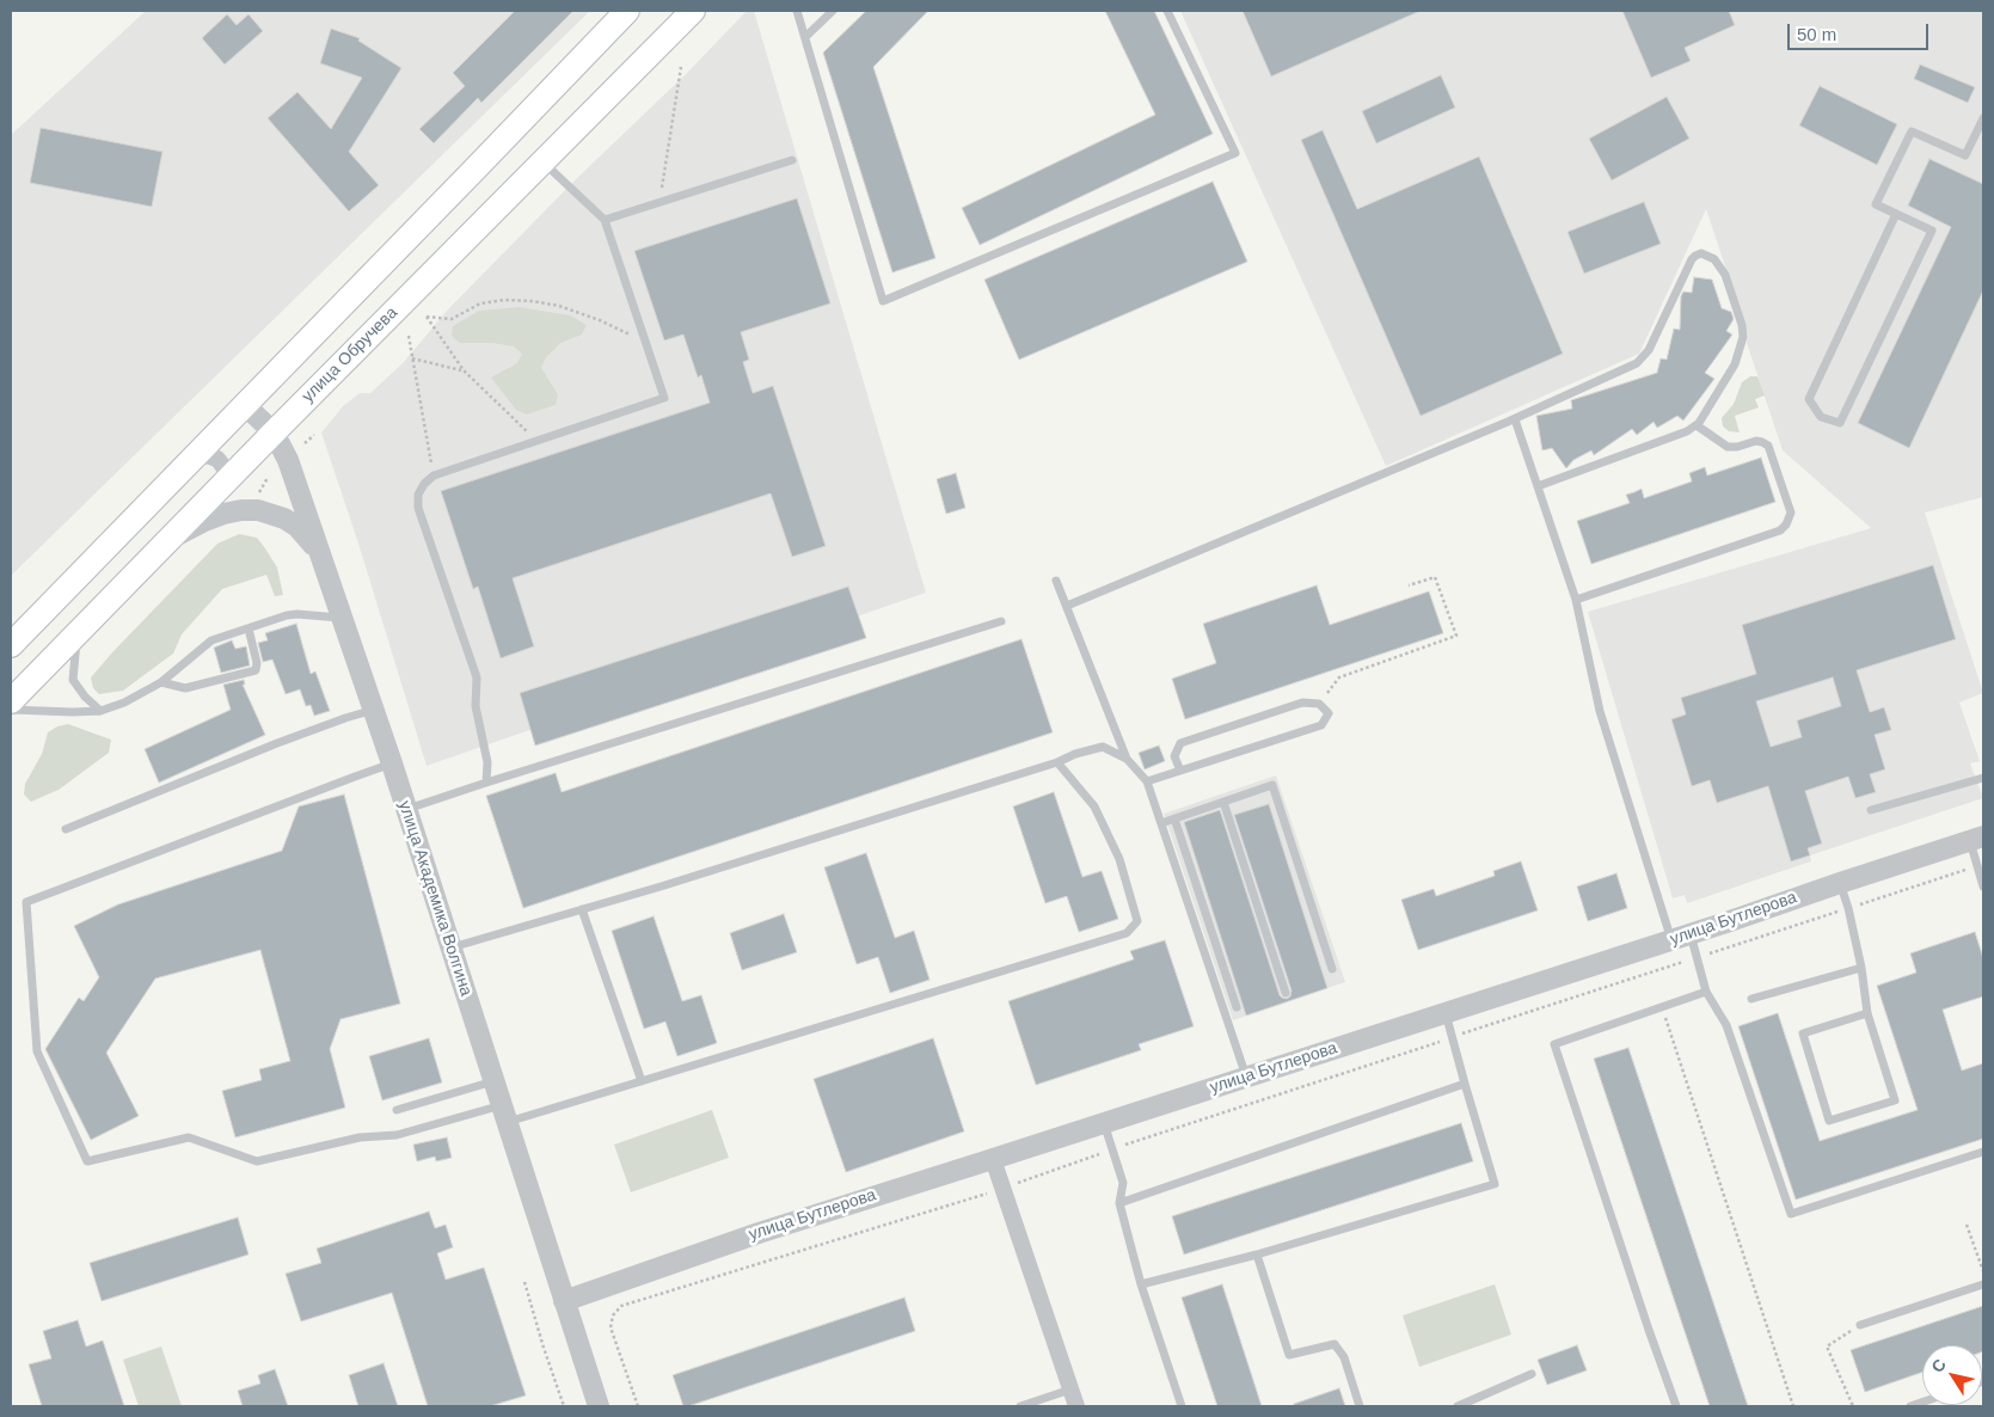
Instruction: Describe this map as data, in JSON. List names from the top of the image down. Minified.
{"streets":{"main road":["улица Обручева"],"street":["улица Академика Волгина","улица Бутлерова"]},"crossings":[["улица Обручева","улица Академика Волгина"],["улица Академика Волгина","улица Бутлерова"]],"scale_bar":"50 m","north":"top left"}
